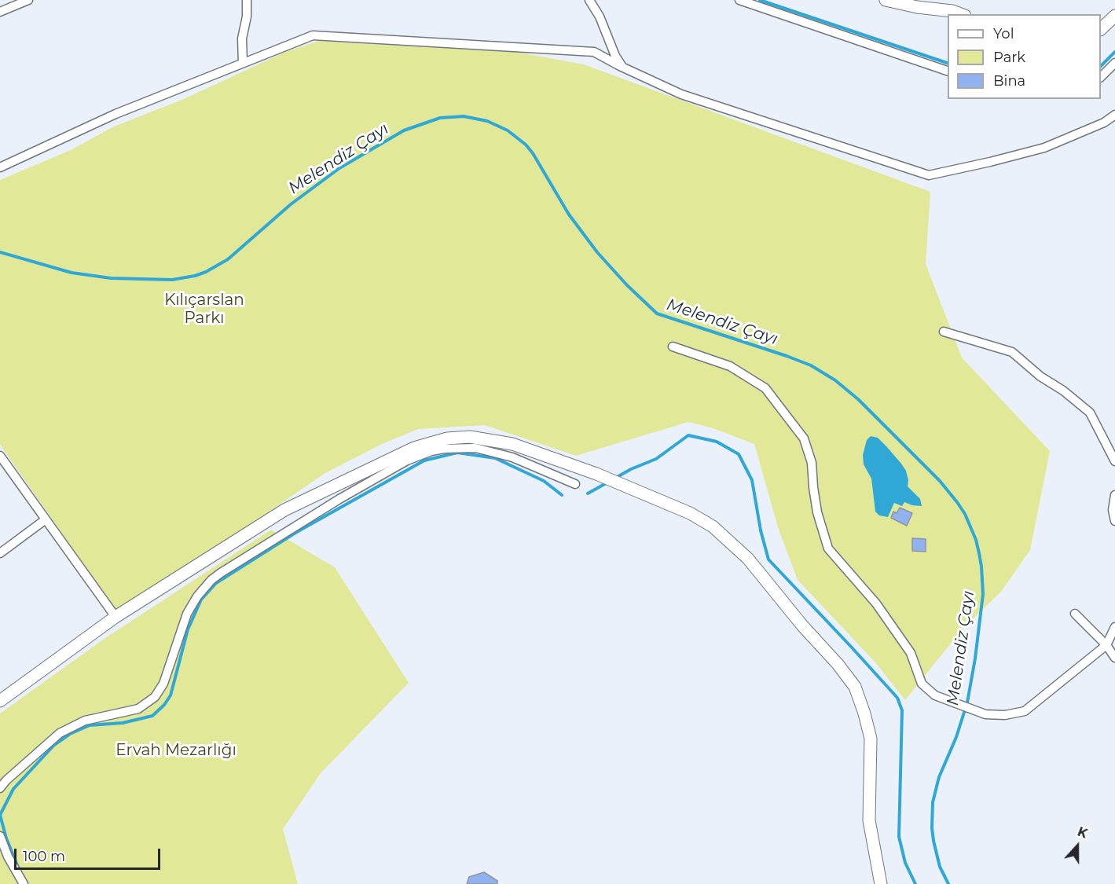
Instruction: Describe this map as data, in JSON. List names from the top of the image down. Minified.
{"water":["Melendiz Çayı"],"parks":["Kılıçarslan Parkı","Ervah Mezarlığı"],"legend":["Yol","Park","Bina"],"scale_bar":"100 m","north":"top"}
